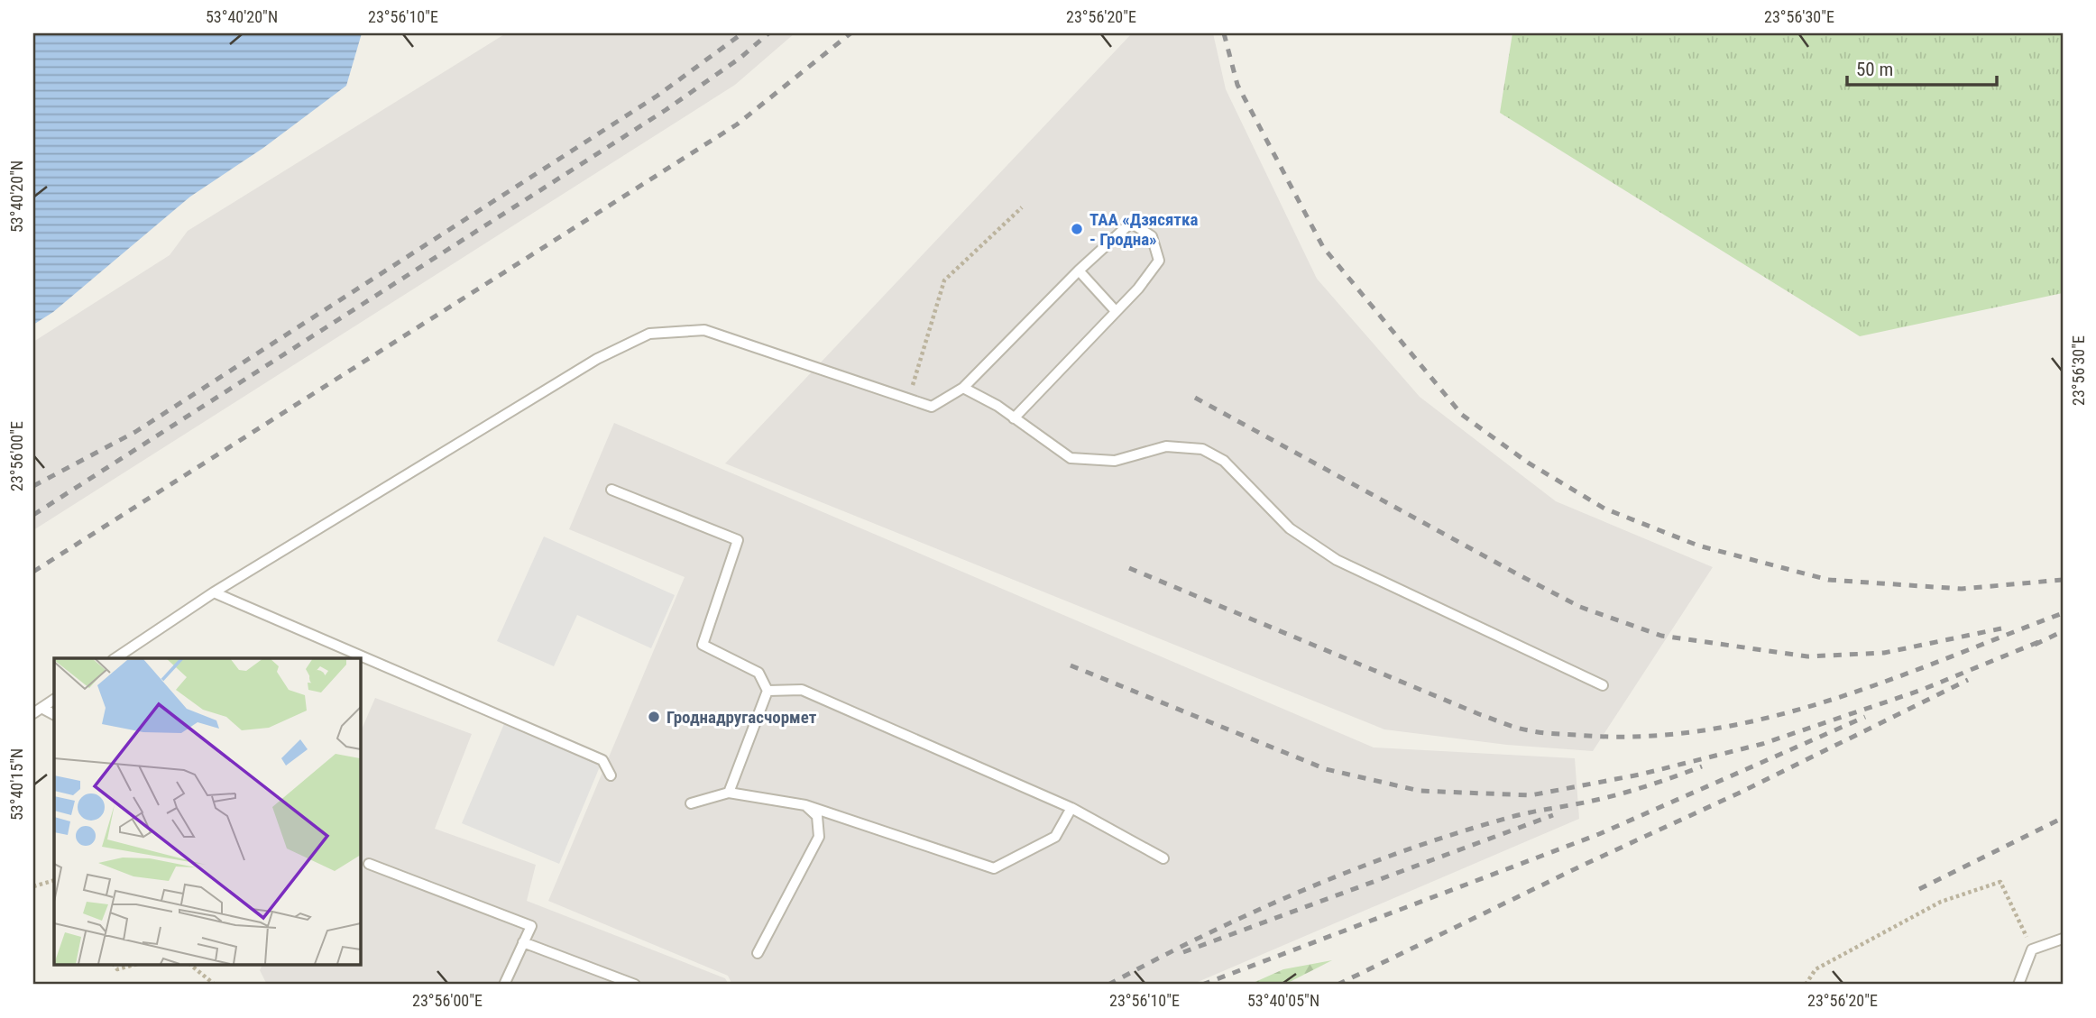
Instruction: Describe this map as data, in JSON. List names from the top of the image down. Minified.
{"places":["ТАА «Дзясятка - Гродна»","Гроднадругасчормет"],"scale_bar":"50 m","coordinates":["53°40'20\"N","23°56'10\"E","23°56'20\"E","23°56'30\"E","23°56'00\"E","53°40'15\"N","53°40'05\"N"]}
